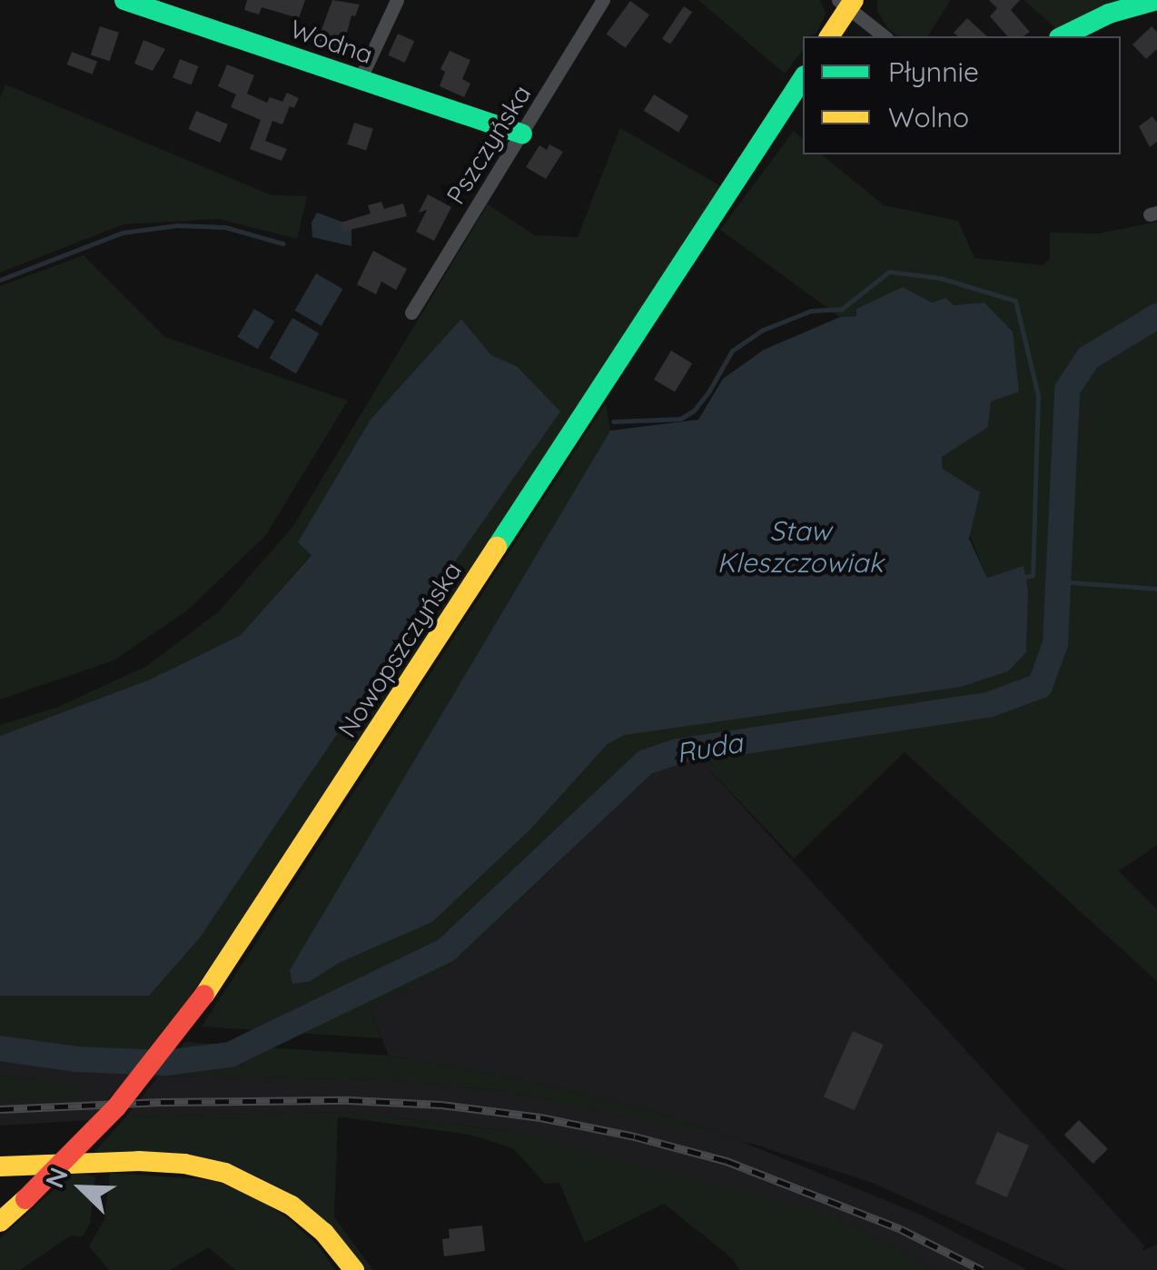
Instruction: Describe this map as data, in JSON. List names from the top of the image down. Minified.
{"streets":{"main road":["Wodna","Nowopszczyńska"],"street":["Pszczyńska"]},"crossings":[["Wodna","Pszczyńska"]],"water":["Staw Kleszczowiak","Ruda"],"legend":["Płynnie","Wolno"],"north":"top left"}
